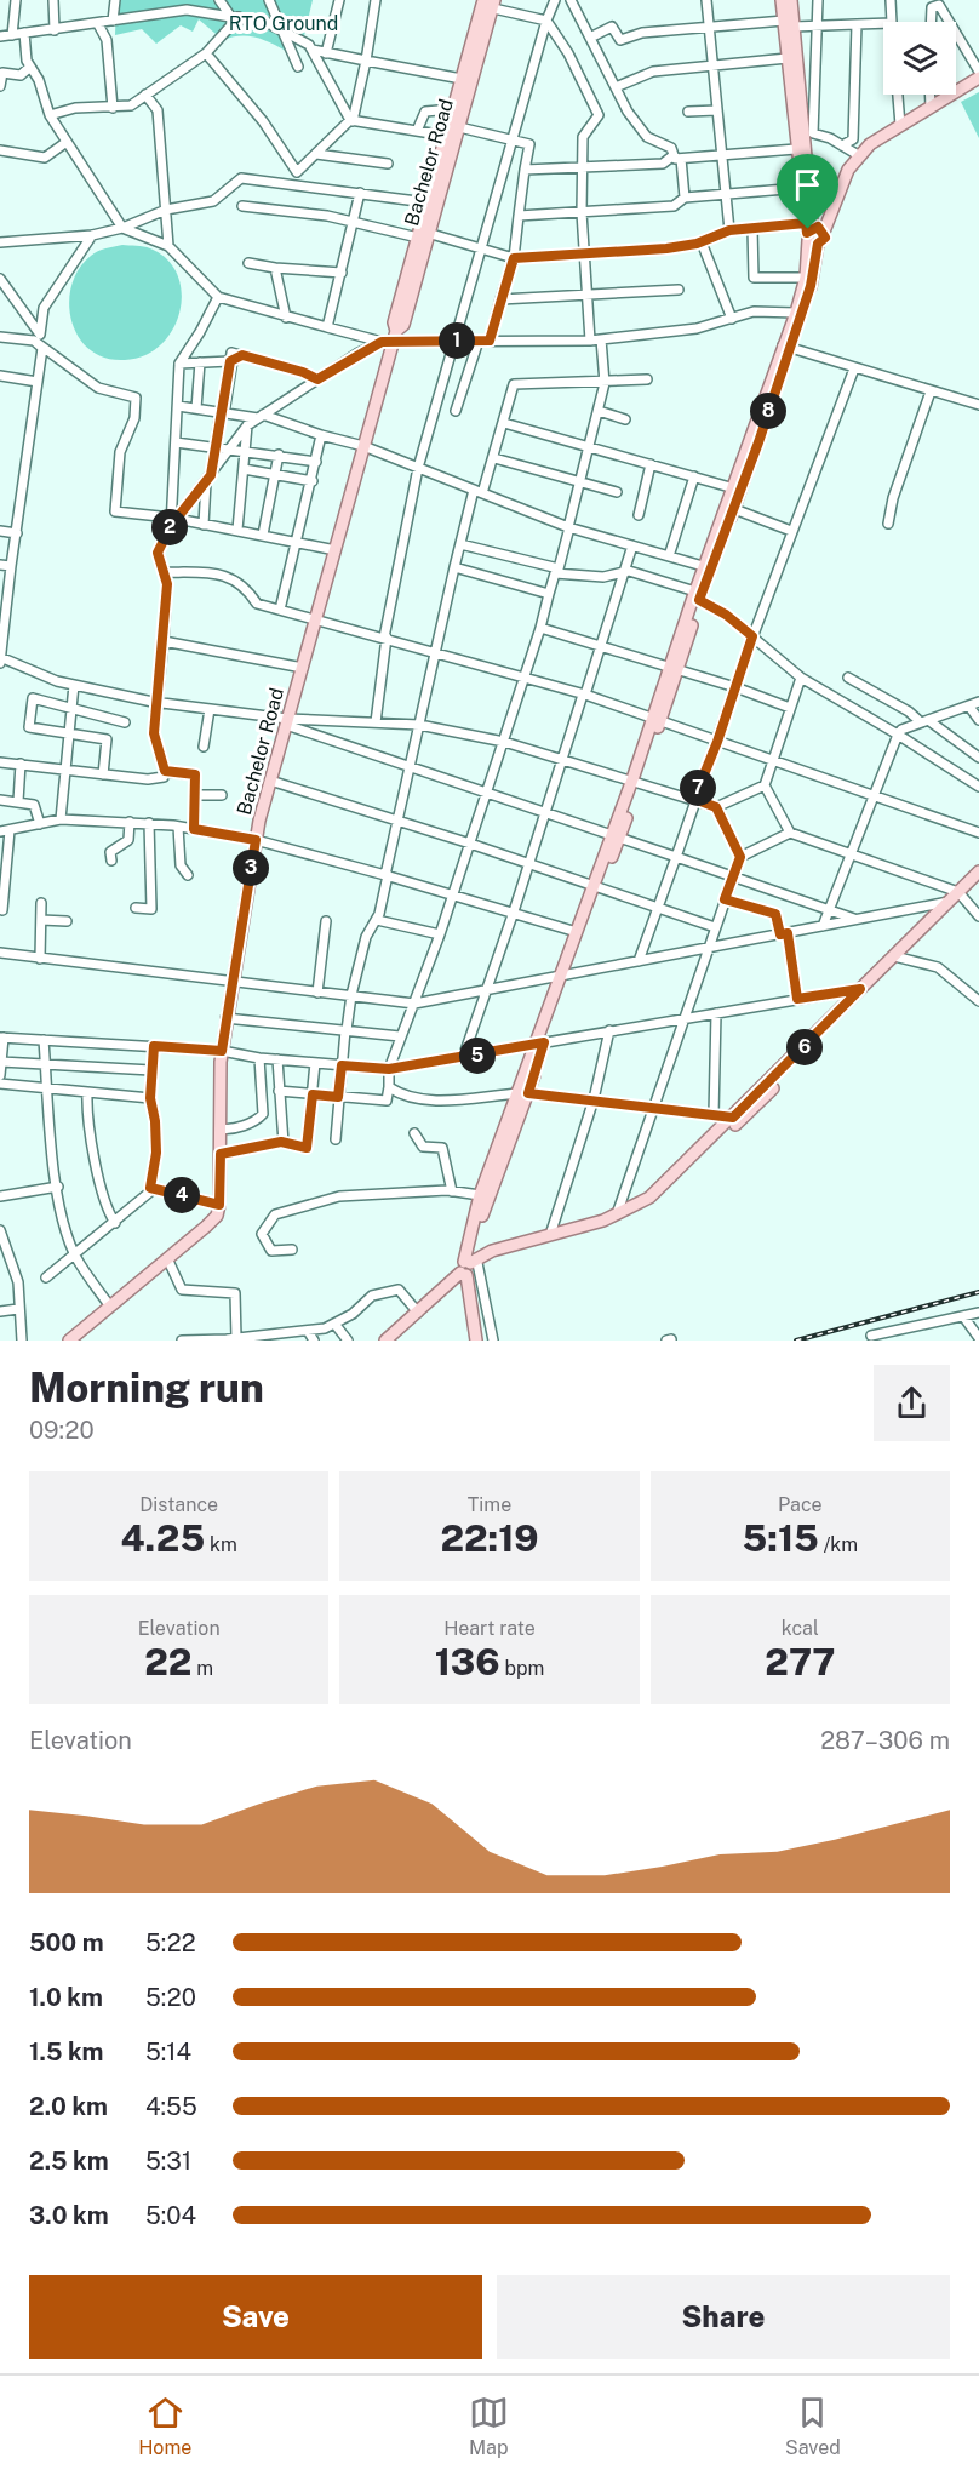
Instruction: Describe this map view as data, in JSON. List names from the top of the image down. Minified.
{"streets":{"main road":["Bachelor Road"]},"parks":["RTO Ground"],"page":{"pins":["1","8","2","7","3","6","5","4"],"heading":["Morning run","09:20"],"stats":[["Distance","4.25 km"],["Time","22:19"],["Pace","5:15 /km"],["Elevation","22 m"],["Heart rate","136 bpm"],["kcal","277"]],"chart":["Elevation","287–306 m"],"list":[{"name":"500 m","note":"5:22"},{"name":"1.0 km","note":"5:20"},{"name":"1.5 km","note":"5:14"},{"name":"2.0 km","note":"4:55"},{"name":"2.5 km","note":"5:31"},{"name":"3.0 km","note":"5:04"}],"buttons":["Save","Share"],"tabs":["Home","Map","Saved"]}}
